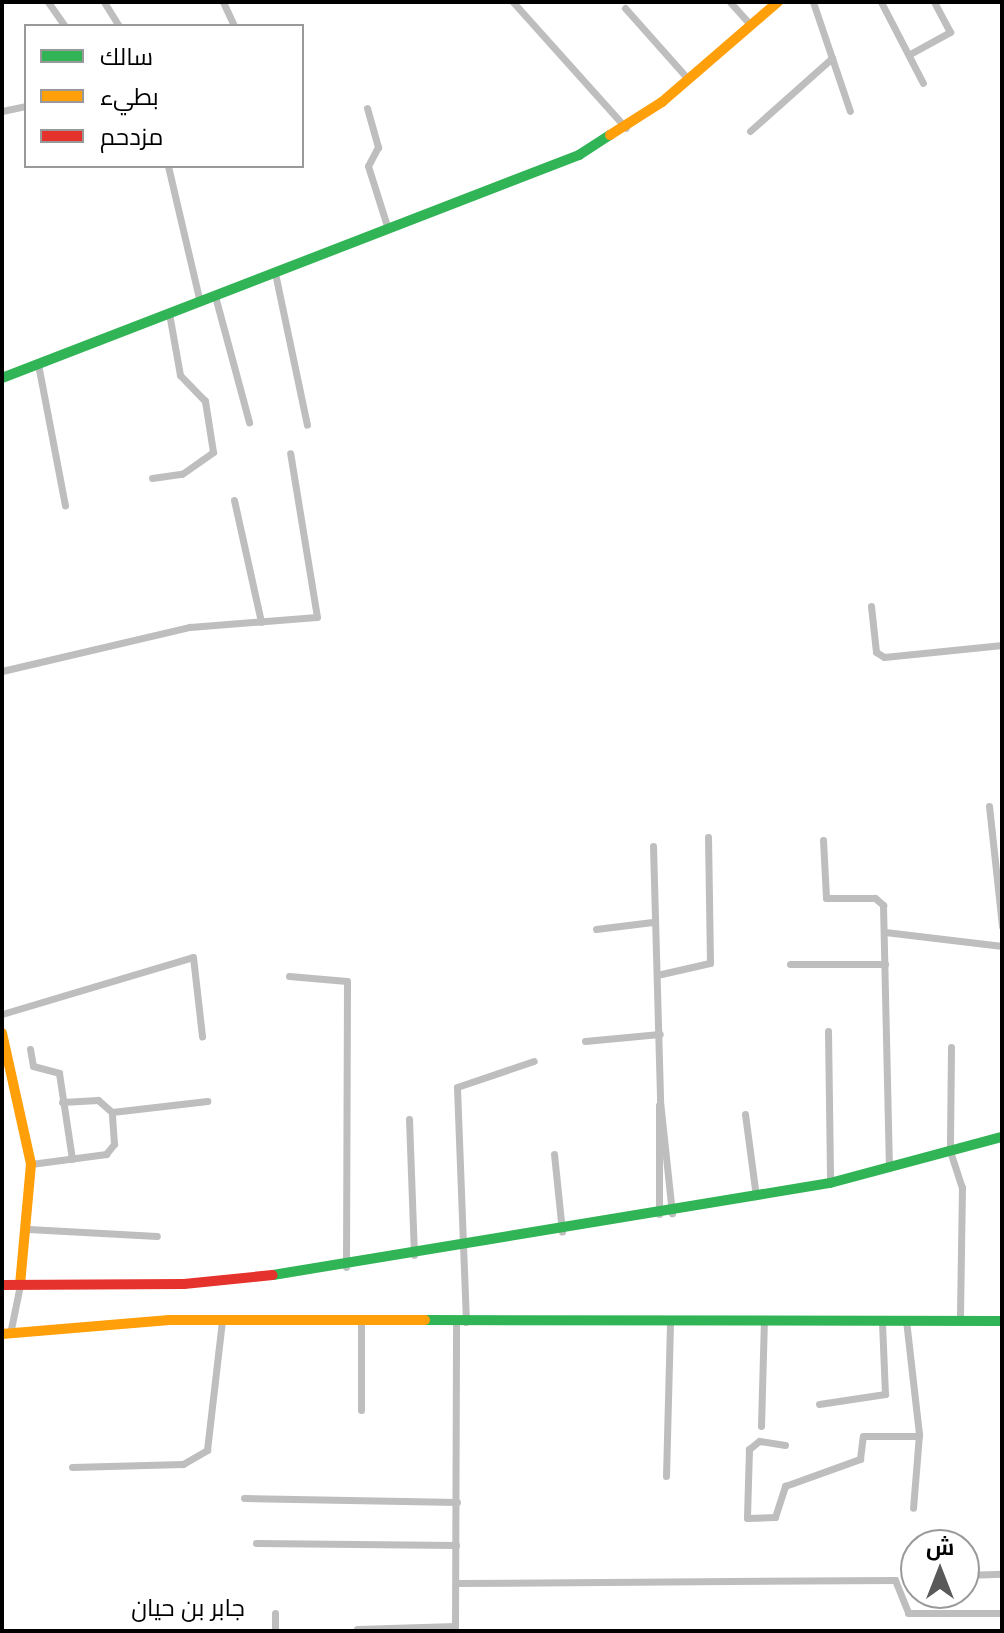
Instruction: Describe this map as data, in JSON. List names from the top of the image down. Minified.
{"districts":["جابر بن حيان"],"legend":["سالك","بطيء","مزدحم"],"north":"top"}
